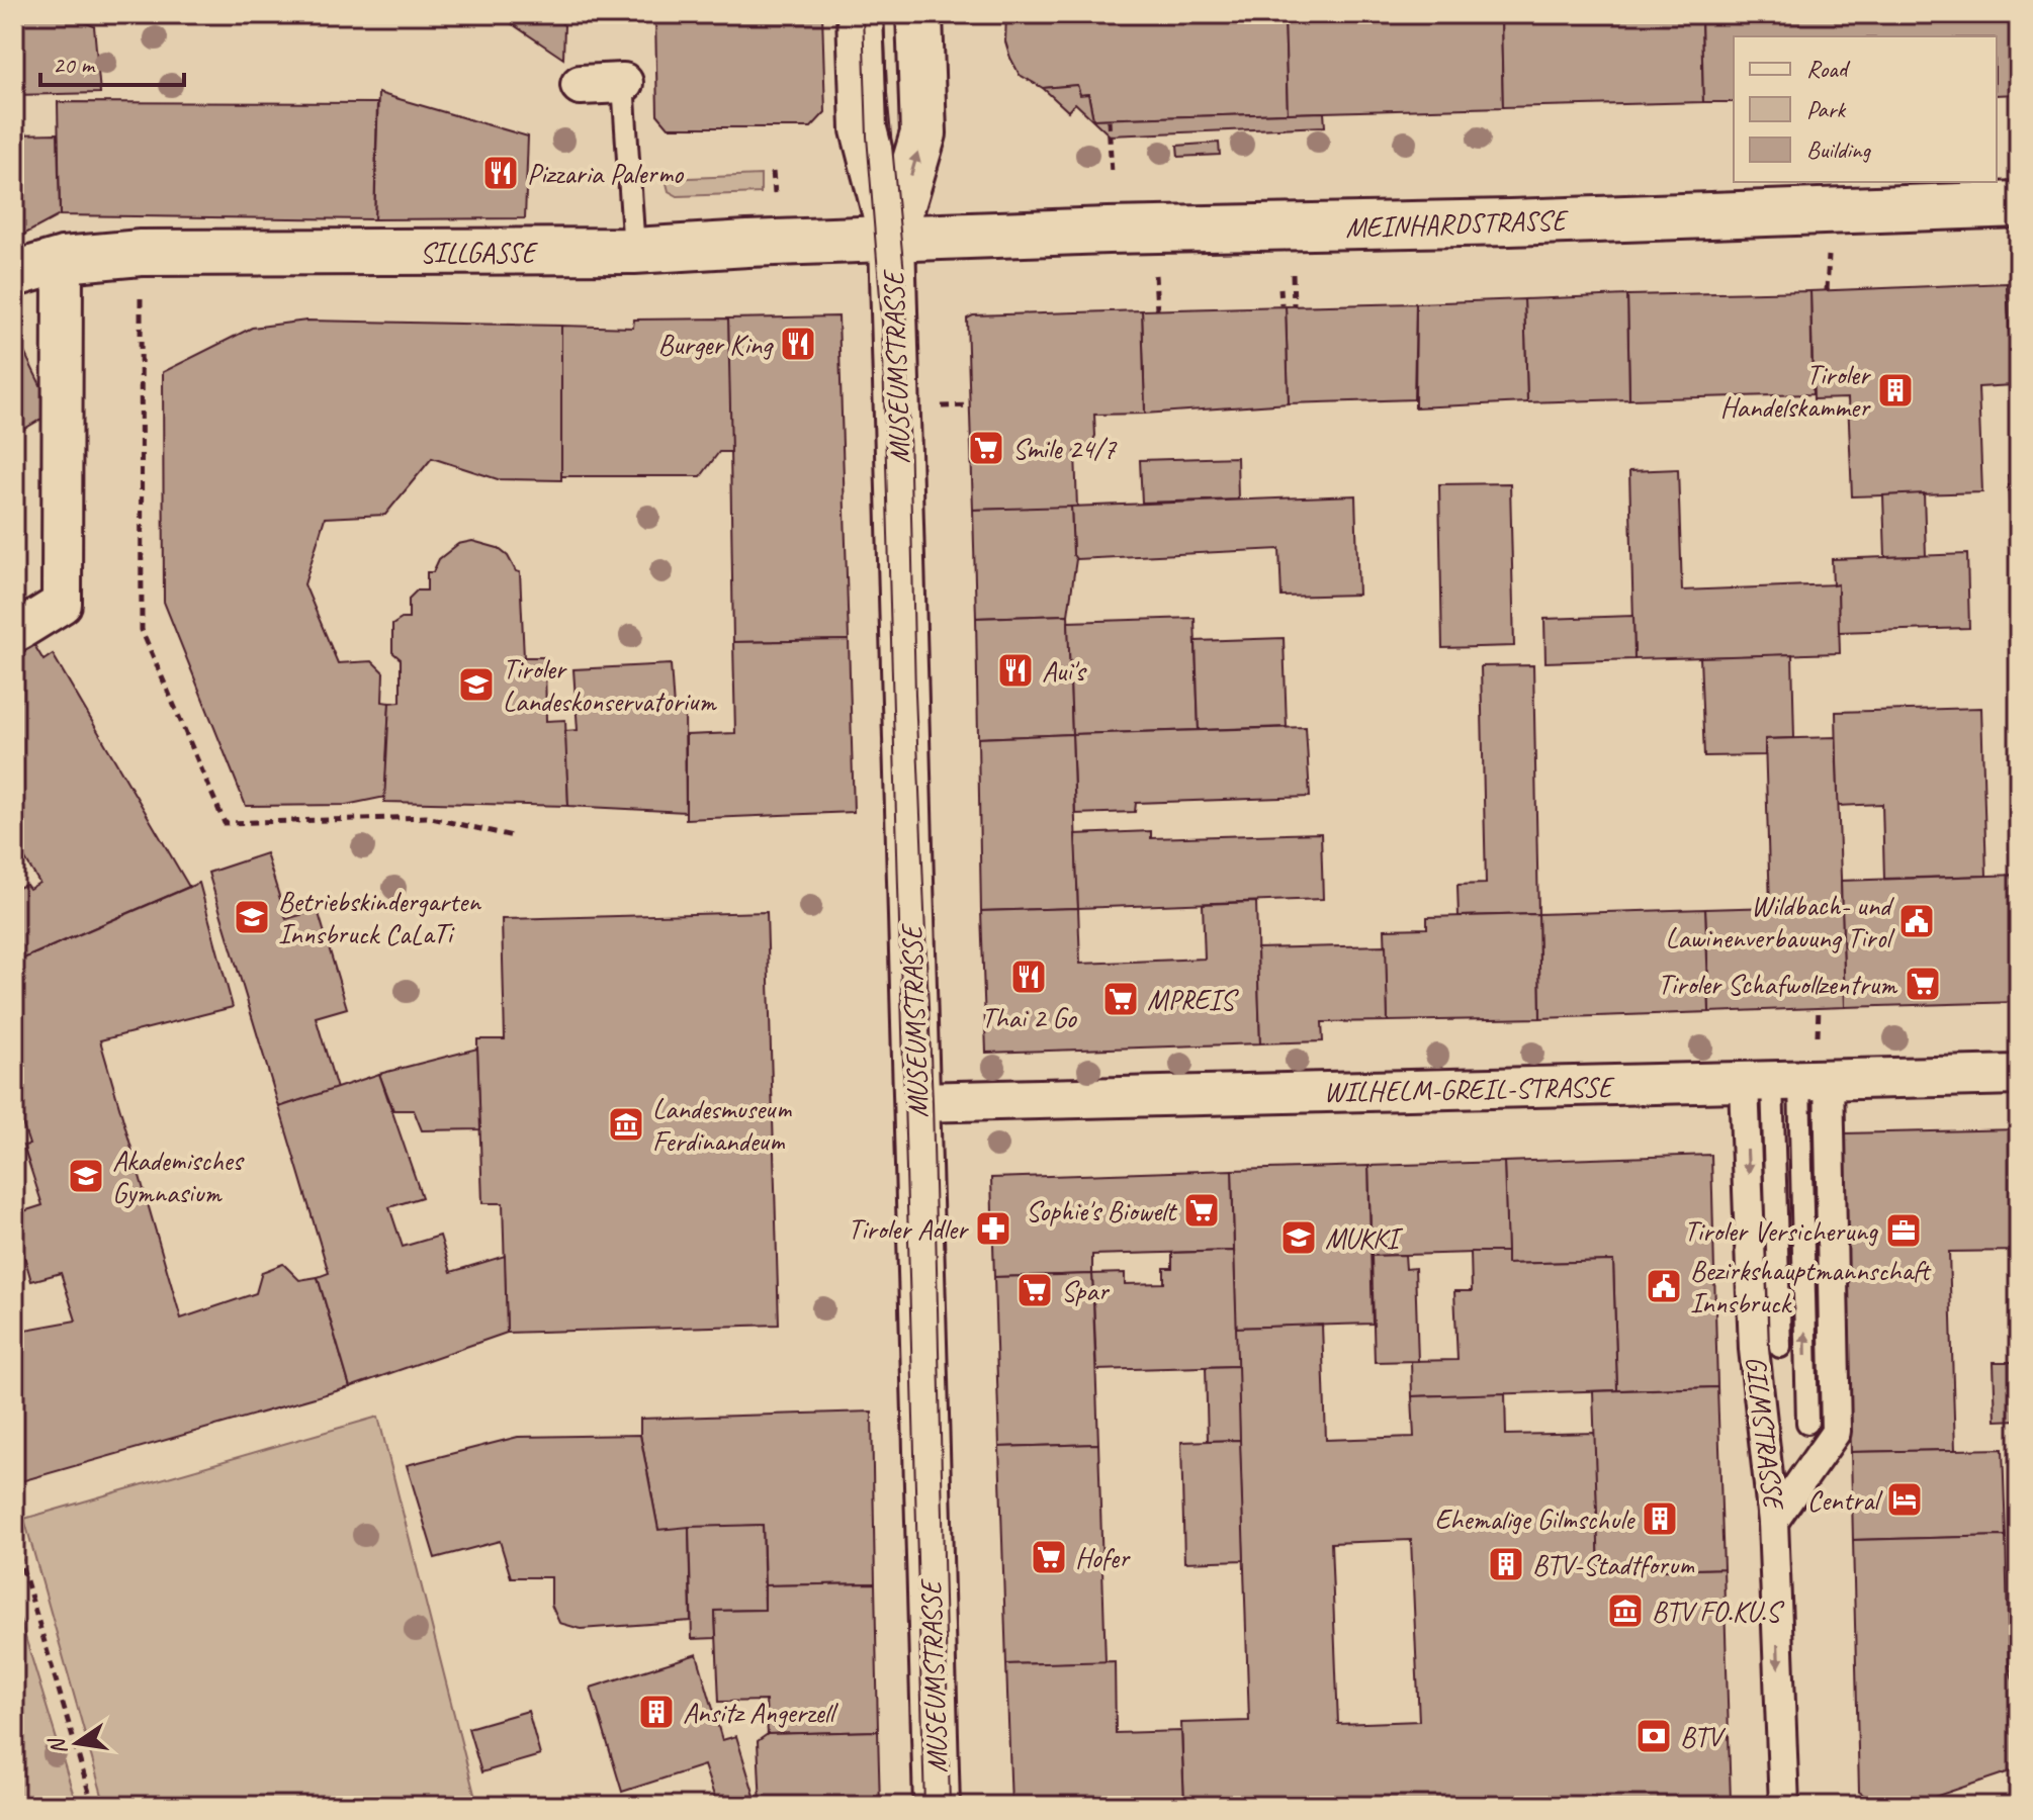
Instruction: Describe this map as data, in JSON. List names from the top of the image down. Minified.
{"streets":{"street":["MEINHARDSTRASSE","SILLGASSE","MUSEUMSTRASSE","WILHELM-GREIL-STRASSE","GILMSTRASSE"]},"crossings":[["MEINHARDSTRASSE","SILLGASSE"],["MEINHARDSTRASSE","MUSEUMSTRASSE"],["SILLGASSE","MUSEUMSTRASSE"],["MUSEUMSTRASSE","WILHELM-GREIL-STRASSE"],["WILHELM-GREIL-STRASSE","GILMSTRASSE"]],"places":{"restaurant":["Pizzaria Palermo","Burger King","Aui's","Thai 2 Go"],"building":["Tiroler Handelskammer","Ehemalige Gilmschule","BTV-Stadtforum","Ansitz Angerzell"],"supermarket":["Smile 24/7","Tiroler Schafwollzentrum","MPREIS","Sophie's Biowelt","Spar","Hofer"],"school or university":["Tiroler Landeskonservatorium","Betriebskindergarten Innsbruck CaLaTi","Akademisches Gymnasium","MUKKI"],"public building":["Wildbach- und Lawinenverbauung Tirol","Bezirkshauptmannschaft Innsbruck"],"museum":["Landesmuseum Ferdinandeum","BTV FO.KU.S"],"pharmacy":["Tiroler Adler"],"office":["Tiroler Versicherung"],"hotel":["Central"],"bank":["BTV"]},"legend":["Road","Park","Building"],"scale_bar":"20 m","north":"left"}
